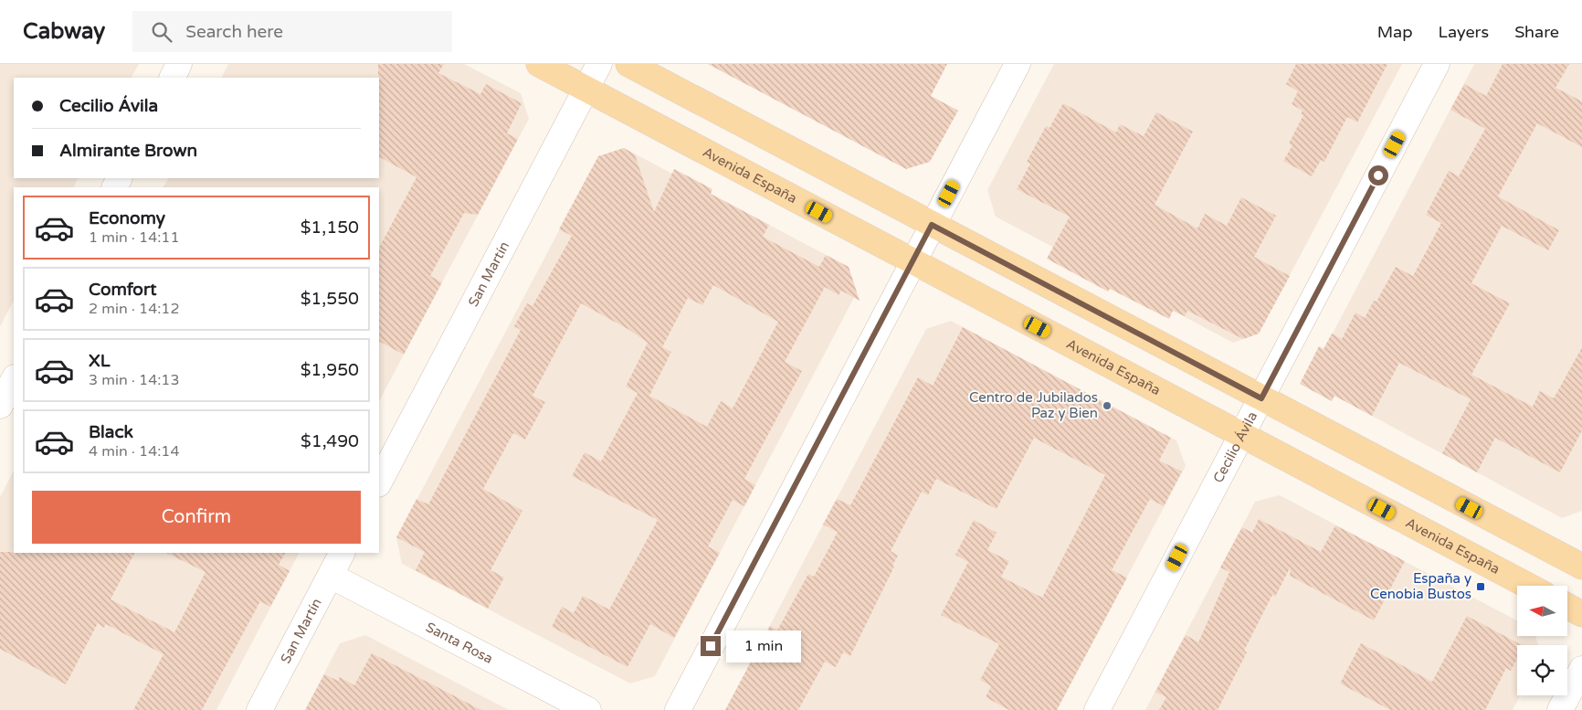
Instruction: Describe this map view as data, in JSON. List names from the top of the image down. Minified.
{"streets":{"main road":["Avenida España"],"street":["San Martín","Cecilio Ávila","Santa Rosa"]},"crossings":[["Avenida España","San Martín"],["Avenida España","Cecilio Ávila"],["San Martín","Santa Rosa"]],"places":{"other":["Centro de Jubilados Paz y Bien"],"transit":["España y Cenobia Bustos"]},"north":"left","page":{"header":"Cabway","search":"Search here","nav":["Map","Layers","Share"],"banner":["Cecilio Ávila","Almirante Brown"],"list":[{"name":"Economy","note":"1 min · 14:11","value":"$1,150"},{"name":"Comfort","note":"2 min · 14:12","value":"$1,550"},{"name":"XL","note":"3 min · 14:13","value":"$1,950"},{"name":"Black","note":"4 min · 14:14","value":"$1,490"}],"buttons":"Confirm","bubble":"1 min"}}
